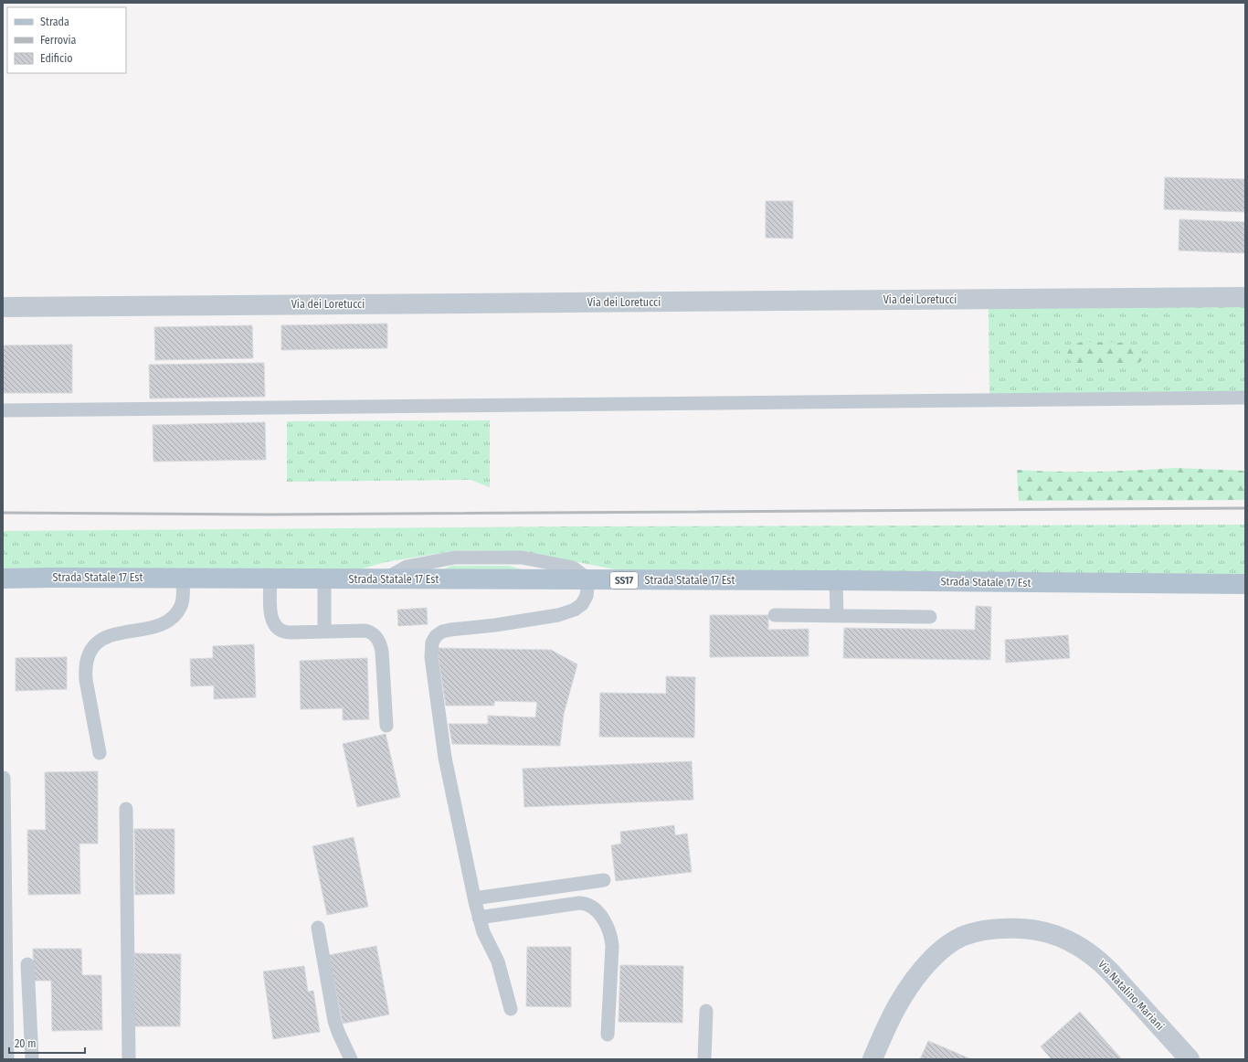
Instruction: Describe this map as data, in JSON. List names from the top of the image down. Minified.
{"streets":{"main road":["Strada Statale 17 Est","SS17"],"street":["Via dei Loretucci","Via Natalino Mariani"]},"legend":["Strada","Ferrovia","Edificio"],"scale_bar":"20 m"}
